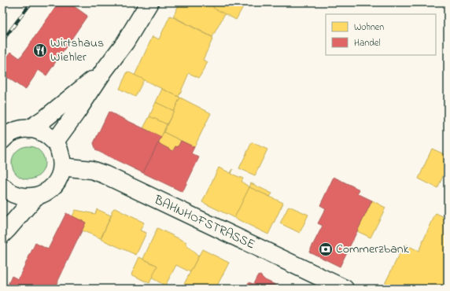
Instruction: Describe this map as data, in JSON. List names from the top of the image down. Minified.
{"streets":{"street":["BAHNHOFSTRASSE"]},"places":{"restaurant":["Wirtshaus Wiehler"],"bank":["Commerzbank"]},"legend":["Wohnen","Handel"]}
